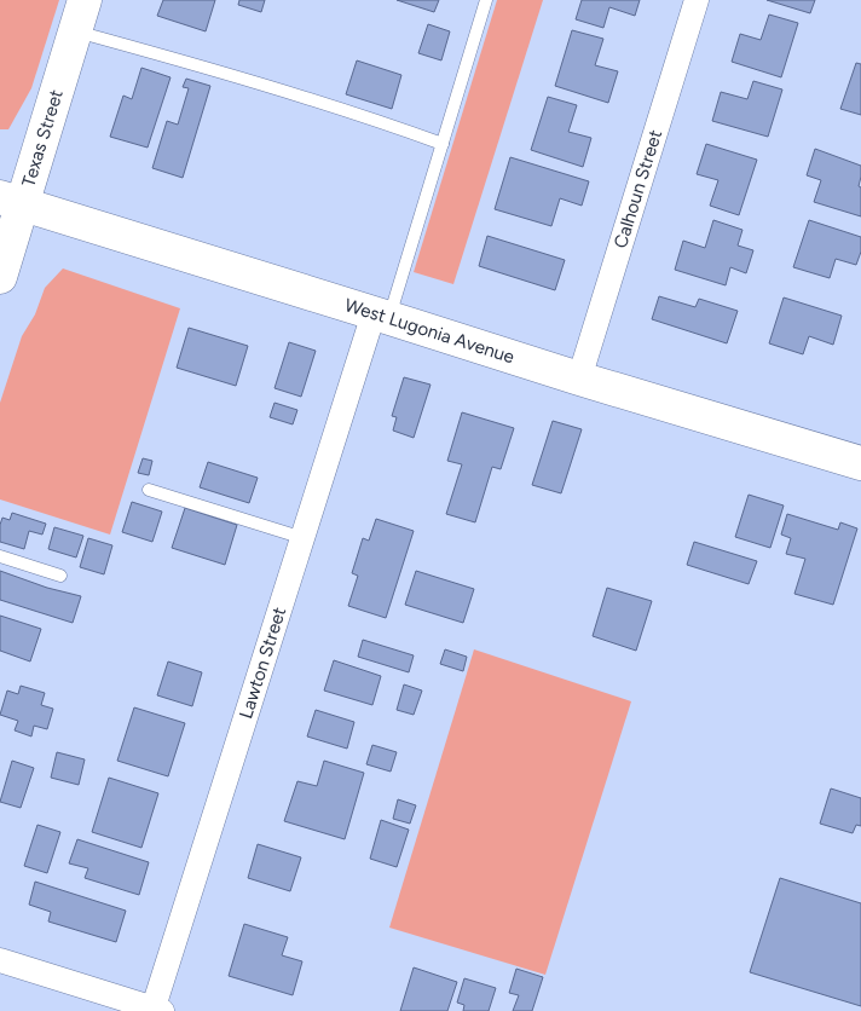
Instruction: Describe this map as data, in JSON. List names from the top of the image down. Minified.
{"streets":{"main road":["Texas Street","West Lugonia Avenue"],"street":["Calhoun Street","Lawton Street"]},"crossings":[["Texas Street","West Lugonia Avenue"],["Calhoun Street","West Lugonia Avenue"],["West Lugonia Avenue","Lawton Street"]]}
